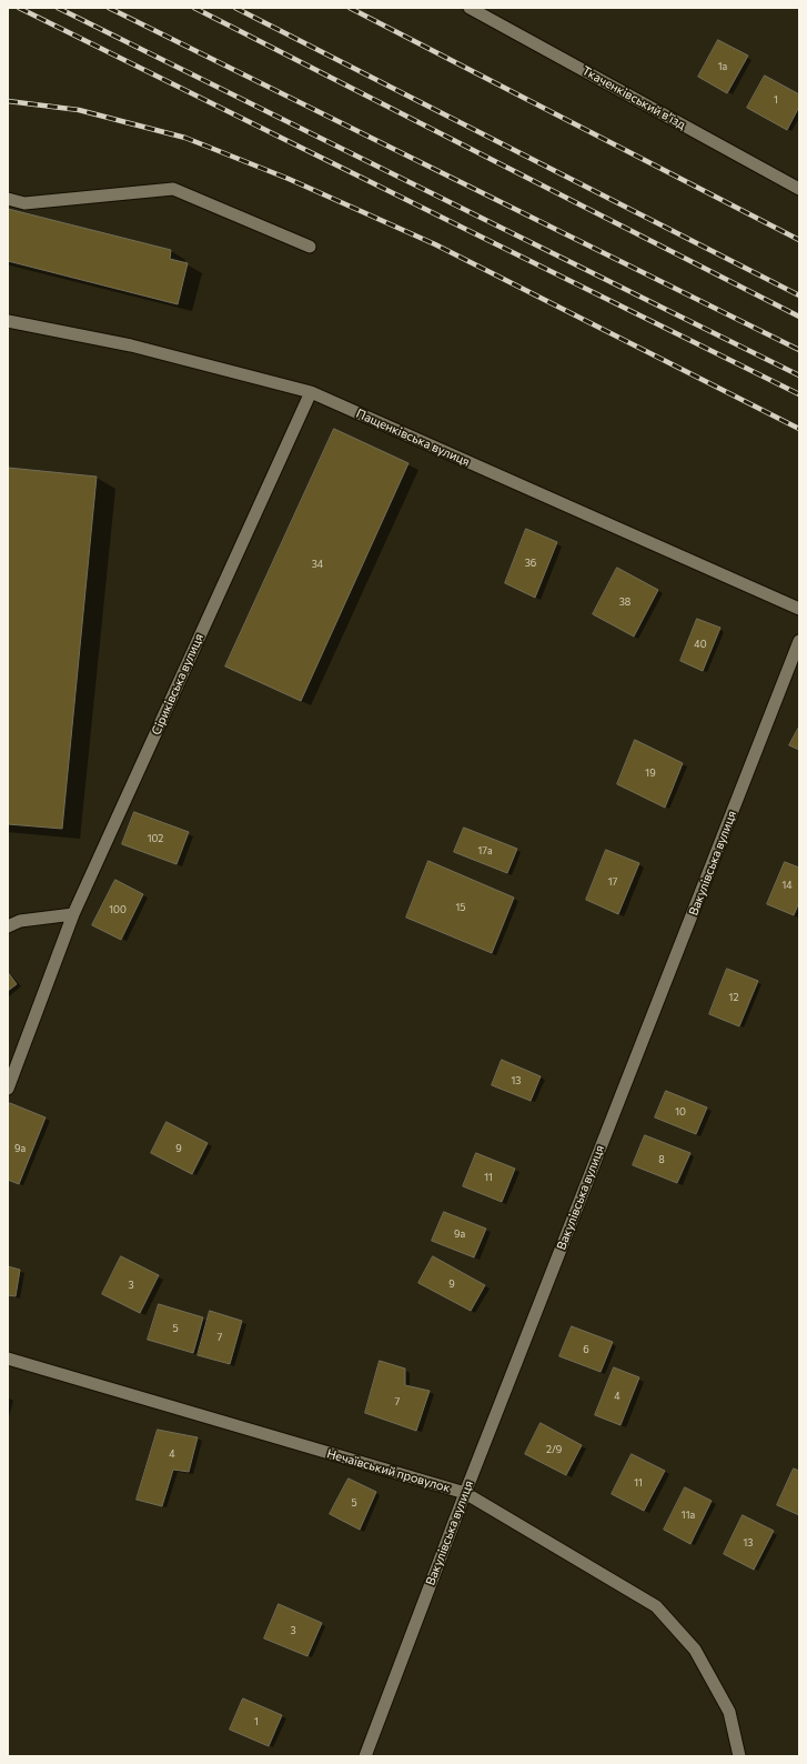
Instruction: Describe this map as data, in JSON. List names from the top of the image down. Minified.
{"streets":{"street":["Ткаченківський в'їзд","Пащенківська вулиця","Сіриківська вулиця","Вакулівська вулиця","Нечаївський провулок"]},"crossings":[["Пащенківська вулиця","Сіриківська вулиця"],["Вакулівська вулиця","Нечаївський провулок"]],"house_numbers":["1а","1","36","34","38","40","19","102","17а","17","14","15","100","12","13","10","9а","9","8","11","9а","9","3","5","7","6","4","7","2/9","4","11","5","11а","13","3","1"]}
